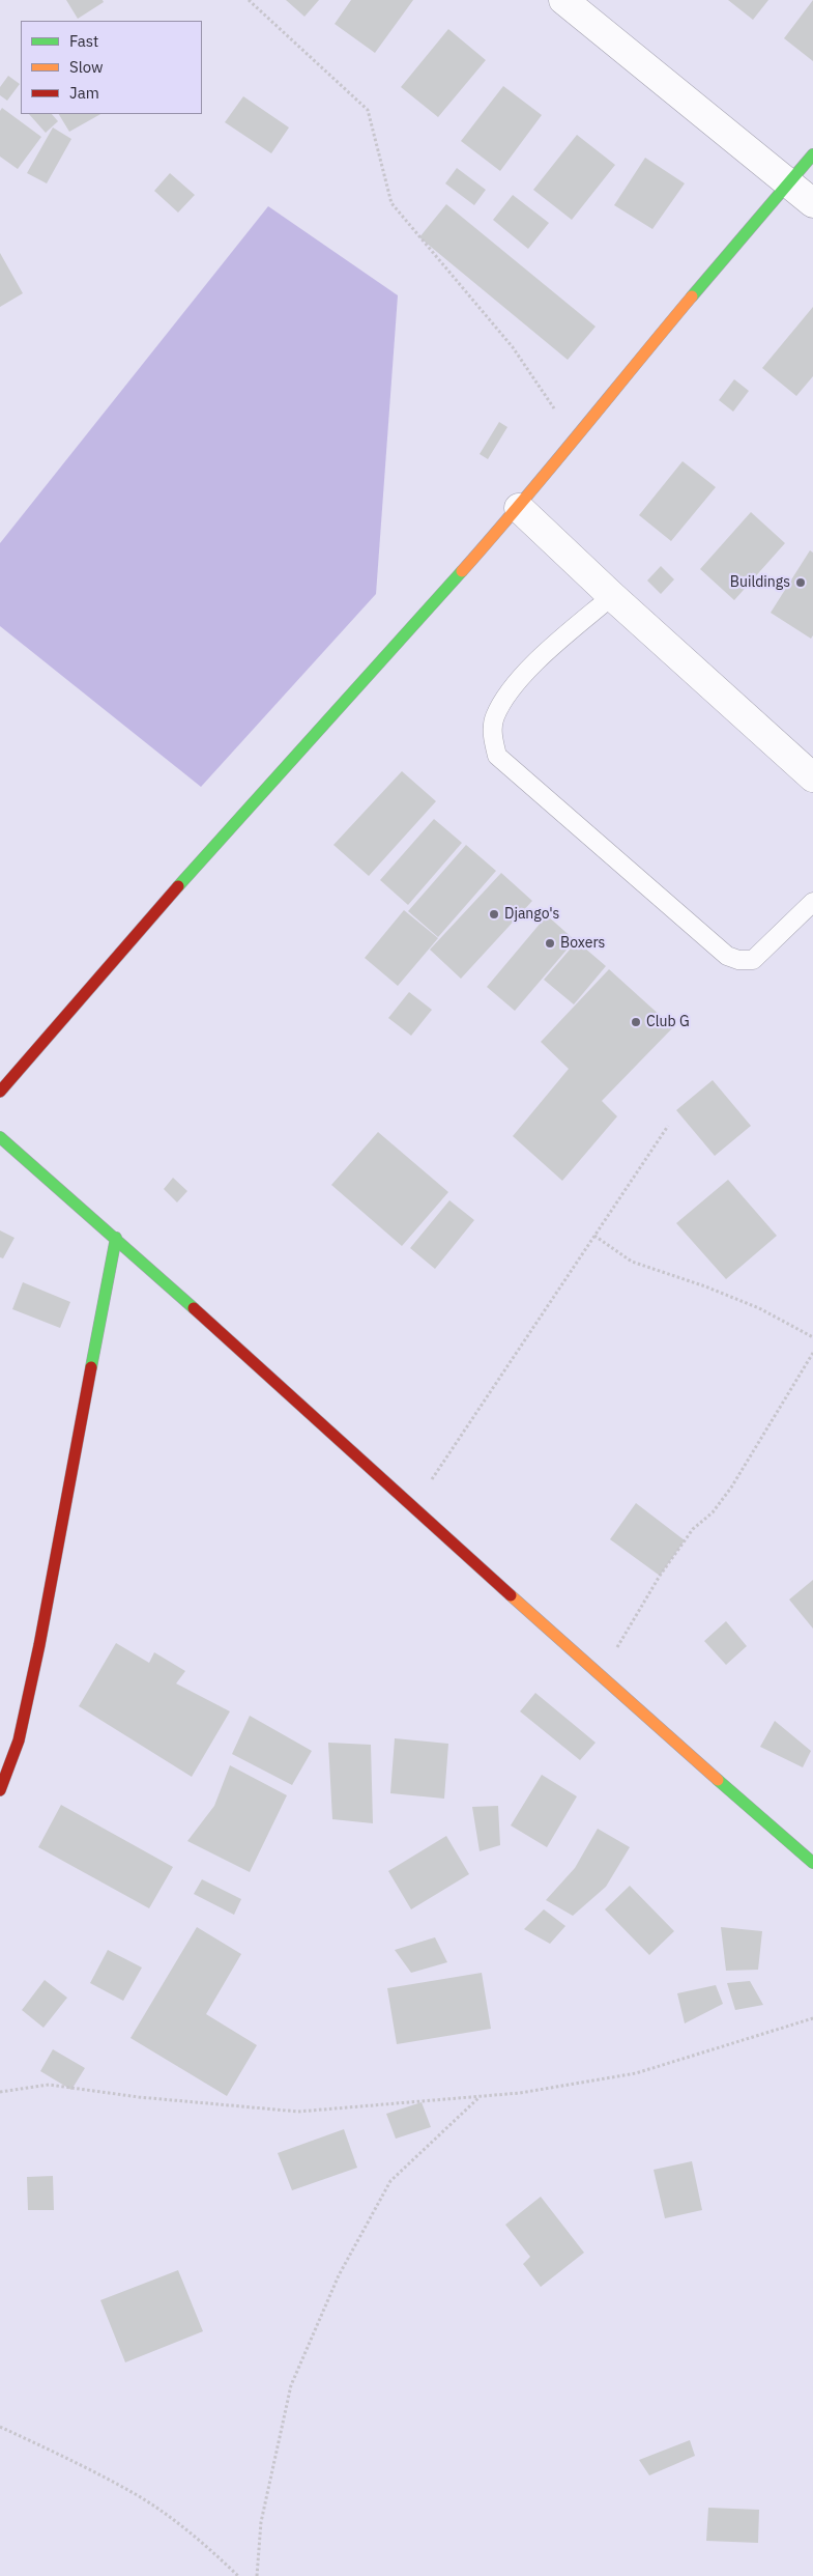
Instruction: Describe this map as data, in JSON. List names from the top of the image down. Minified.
{"places":["Buildings","Django's","Boxers","Club G"],"legend":["Fast","Slow","Jam"]}
